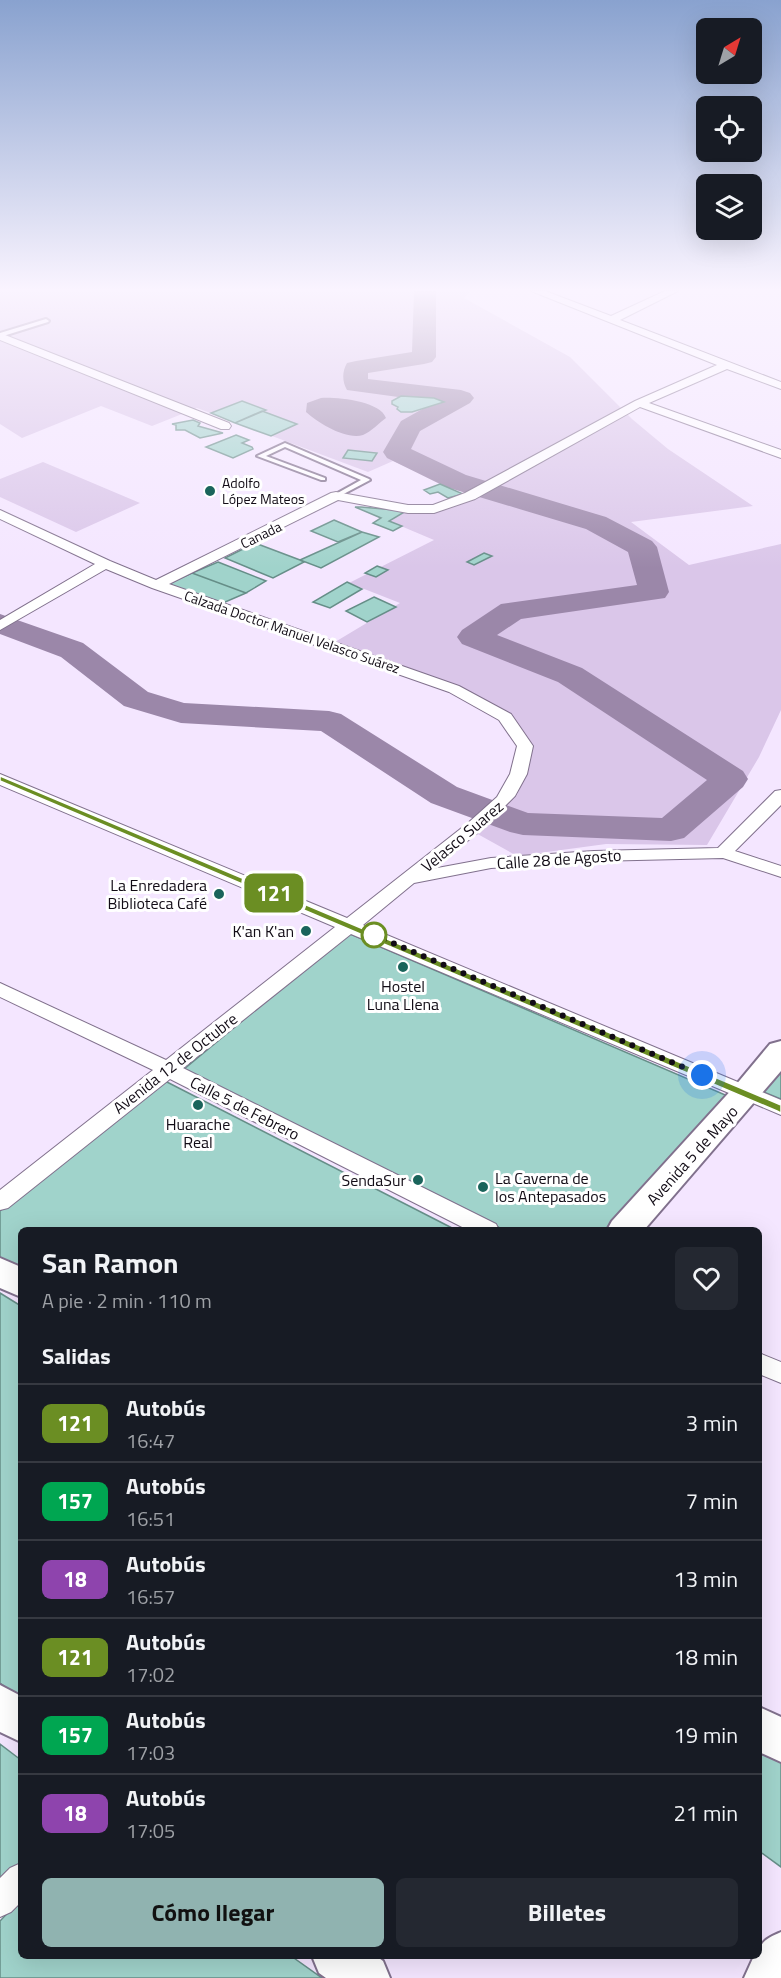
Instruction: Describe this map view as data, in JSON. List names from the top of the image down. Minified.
{"streets":{"main road":["Avenida 5 de Mayo"],"street":["Canada","Calzada Doctor Manuel Velasco Suárez","Velasco Suarez","Calle 28 de Agosto","Avenida 12 de Octubre","Calle 5 de Febrero"]},"crossings":[["Canada","Calzada Doctor Manuel Velasco Suárez"],["Calzada Doctor Manuel Velasco Suárez","Velasco Suarez"],["Velasco Suarez","Calle 28 de Agosto"],["Calle 28 de Agosto","Avenida 12 de Octubre"],["Avenida 12 de Octubre","Calle 5 de Febrero"]],"places":["Adolfo López Mateos","La Enredadera Biblioteca Café","K'an K'an","Hostel Luna Llena","Huarache Real","SendaSur","La Caverna de los Antepasados"],"lines":["bus line 121"],"north":"top right","page":{"on_map":"121","heading":[["San Ramon","A pie · 2 min · 110 m"],"Salidas"],"list":[{"mark":"121","name":"Autobús","note":"16:47","value":"3 min"},{"mark":"157","name":"Autobús","note":"16:51","value":"7 min"},{"mark":"18","name":"Autobús","note":"16:57","value":"13 min"},{"mark":"121","name":"Autobús","note":"17:02","value":"18 min"},{"mark":"157","name":"Autobús","note":"17:03","value":"19 min"},{"mark":"18","name":"Autobús","note":"17:05","value":"21 min"}],"buttons":["Cómo llegar","Billetes"]}}
